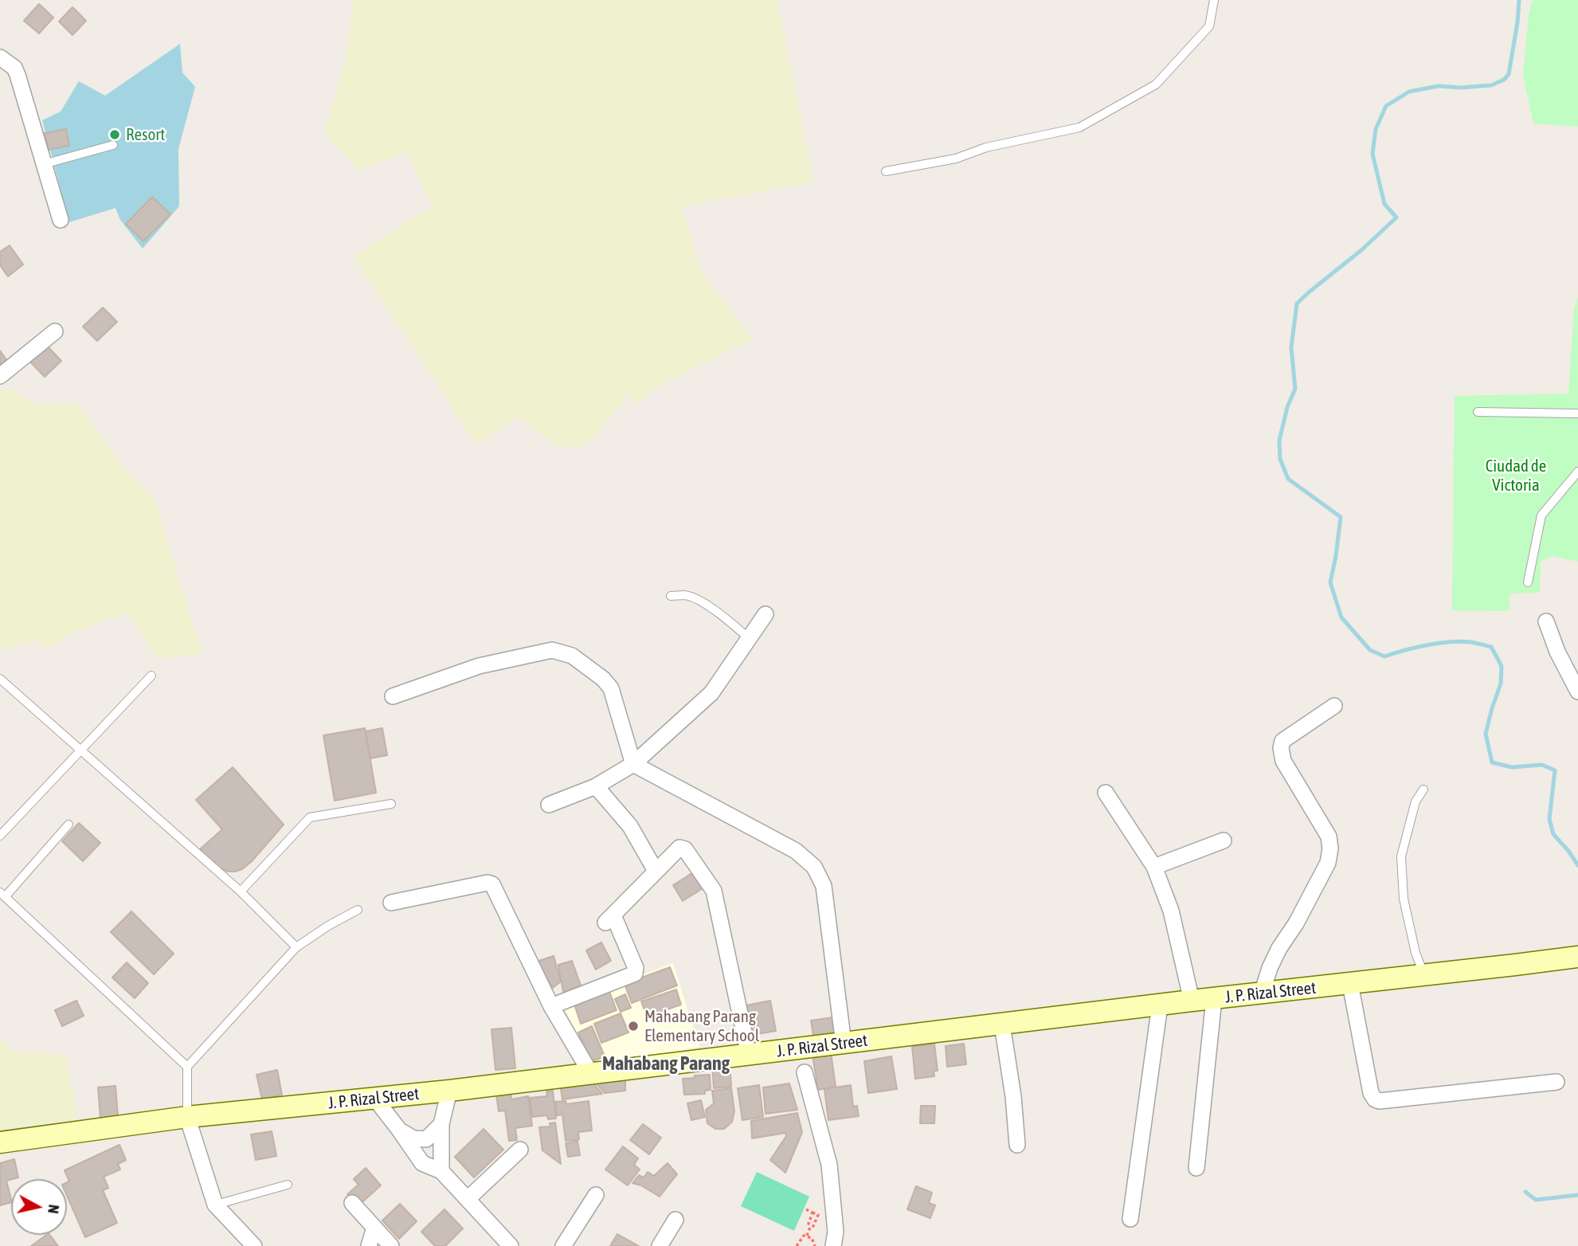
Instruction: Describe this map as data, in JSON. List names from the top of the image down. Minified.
{"streets":{"main road":["J. P. Rizal Street"]},"districts":["Mahabang Parang"],"parks":["Ciudad de Victoria"],"places":["Resort","Mahabang Parang Elementary School"],"north":"right"}
